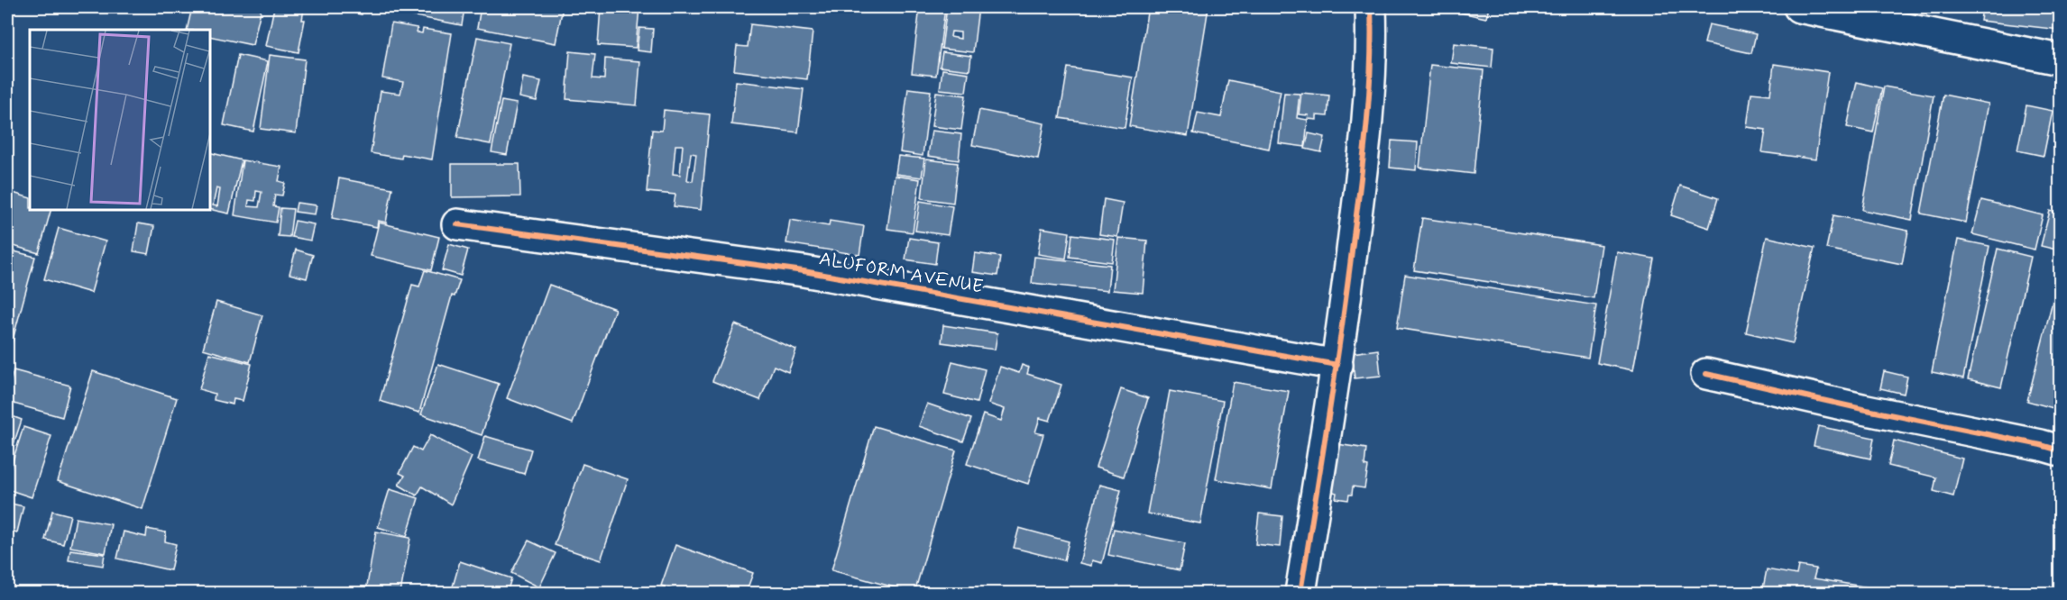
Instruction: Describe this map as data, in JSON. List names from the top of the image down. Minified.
{"streets":{"street":["ALUFORM AVENUE"]}}
